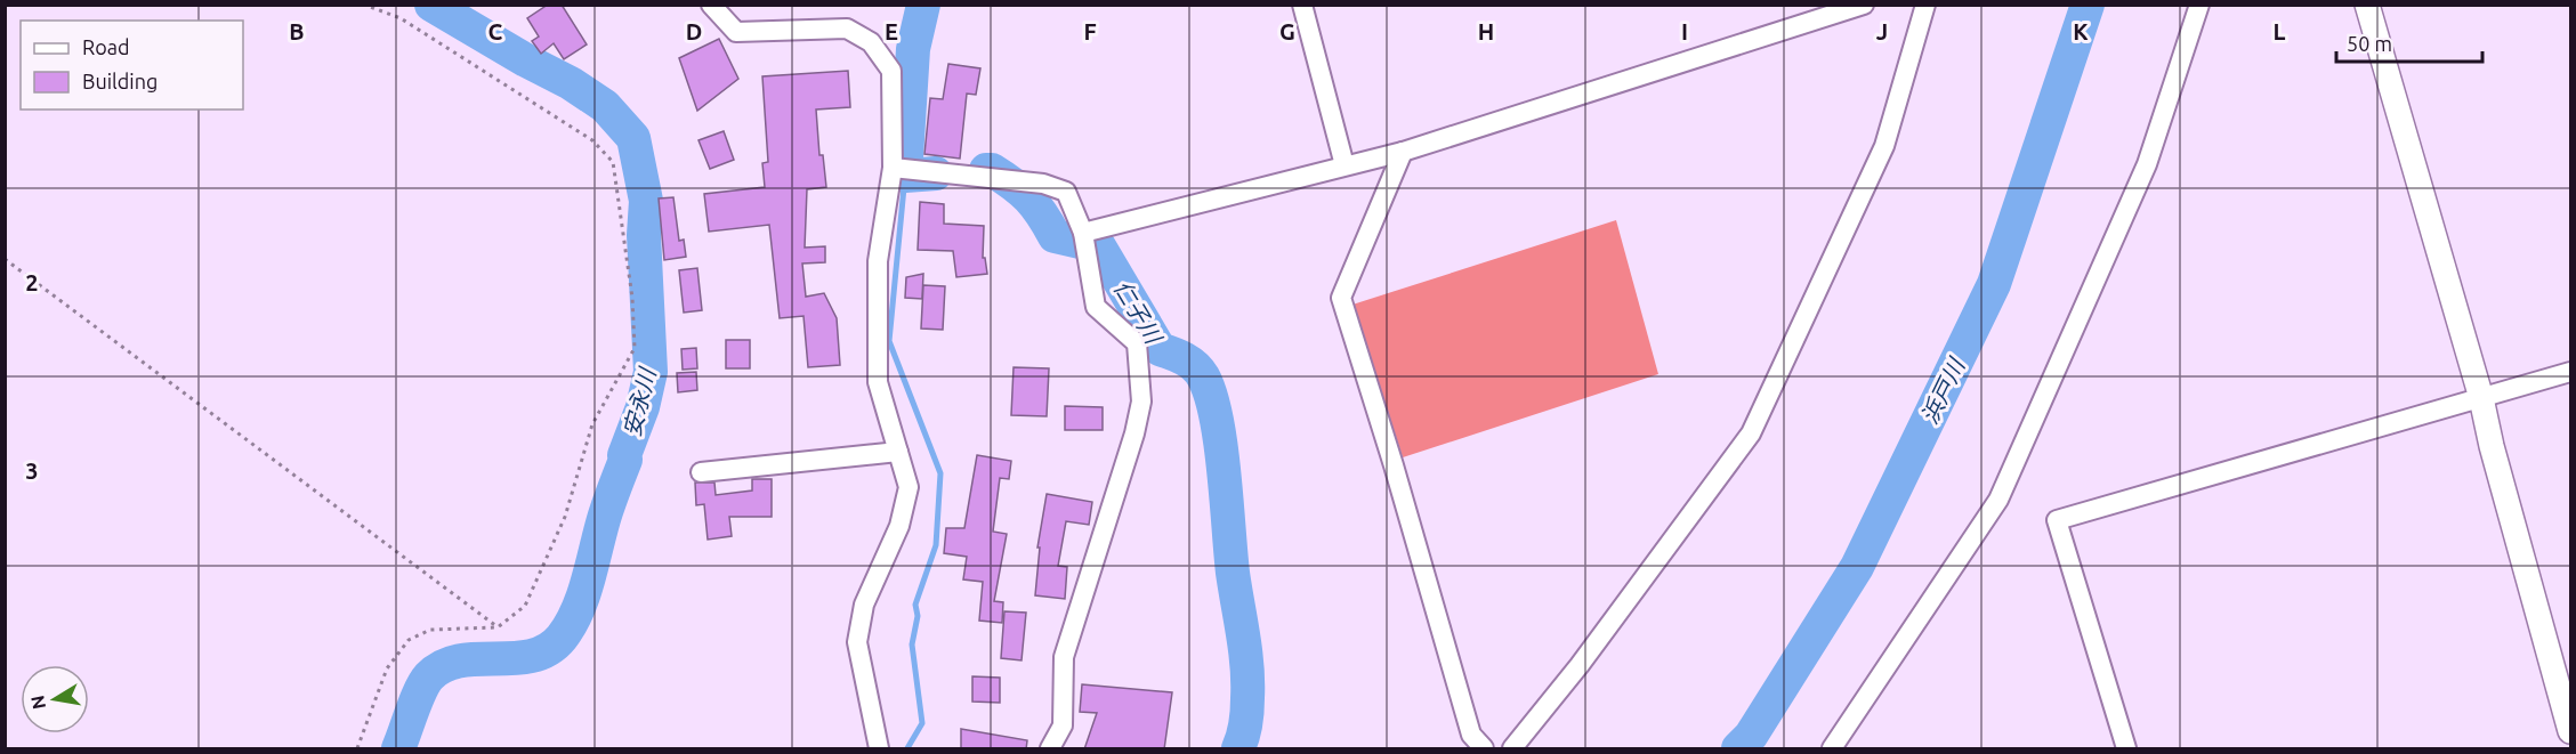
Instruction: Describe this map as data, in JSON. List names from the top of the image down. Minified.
{"water":["仁子川","浜戸川","安永川"],"legend":["Road","Building"],"scale_bar":"50 m","north":"left","grid":{"columns":["B","C","D","E","F","G","H","I","J","K","L"],"rows":["2","3"]}}
